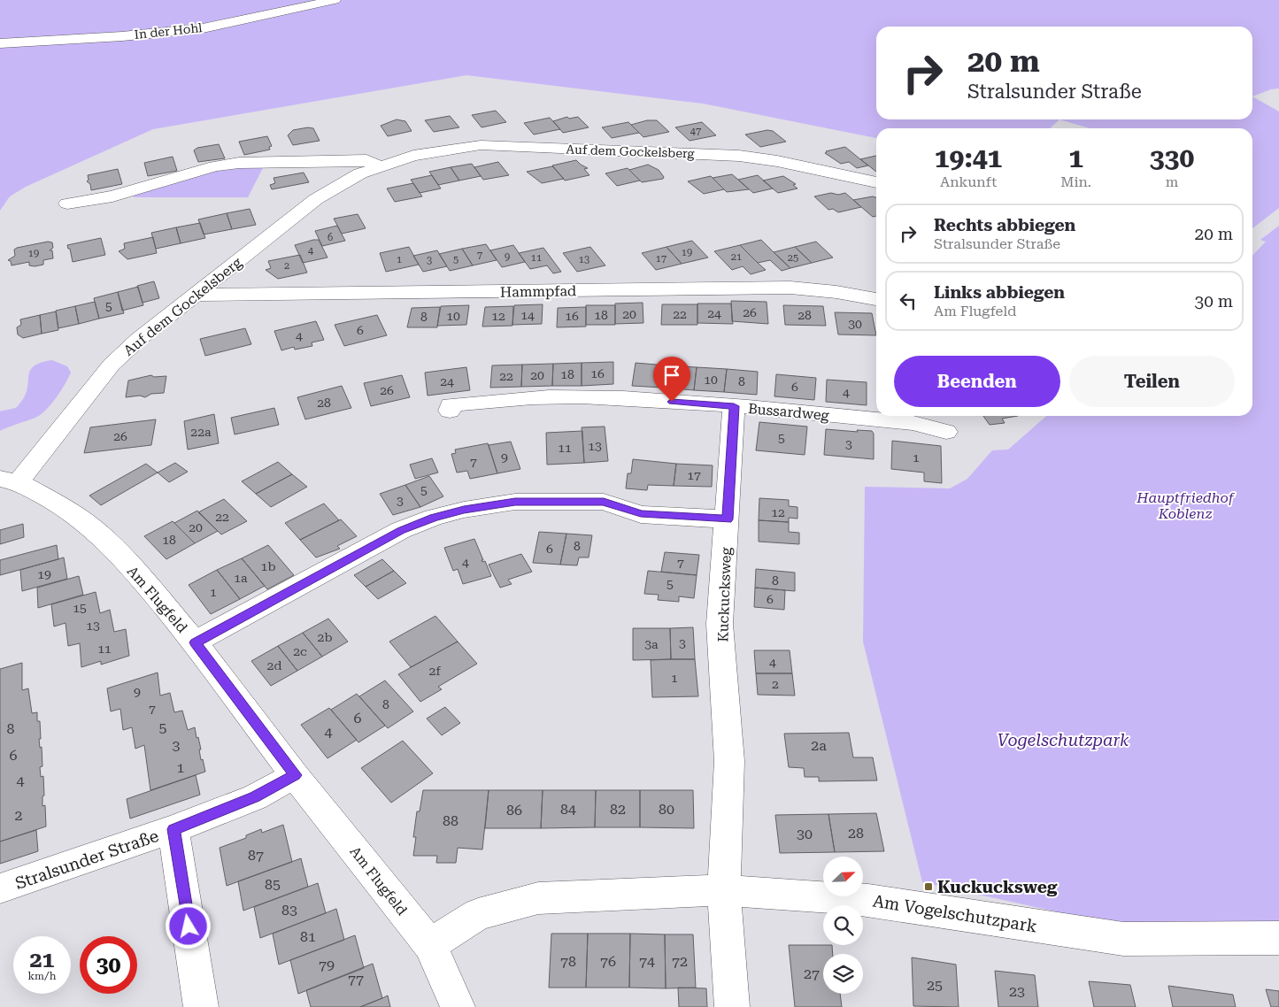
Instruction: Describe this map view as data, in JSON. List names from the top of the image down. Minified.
{"streets":{"street":["In der Hohl","Auf dem Gockelsberg","Hammpfad","Bussardweg","Kuckucksweg","Am Flugfeld","Stralsunder Straße","Am Vogelschutzpark"]},"crossings":[["Auf dem Gockelsberg","Hammpfad"],["Auf dem Gockelsberg","Am Flugfeld"],["Bussardweg","Kuckucksweg"],["Kuckucksweg","Am Vogelschutzpark"],["Am Flugfeld","Stralsunder Straße"],["Am Flugfeld","Am Vogelschutzpark"]],"parks":["Hauptfriedhof Koblenz","Vogelschutzpark"],"places":{"transit":["Kuckucksweg"]},"house_numbers":["47","6","4","19","19","7","9","21","11","25","17","1","5","13","3","2","5","26","24","20","22","14","18","28","10","12","16","8","30","6","4","16","18","20","22","10","24","8","6","26","4","28","22a","26","5","3","13","11","9","1","7","17","5","3","12","22","20","18","8","6","4","7","1b","19","1a","8","5","1","6","15","13","2b","3","3a","11","2c","4","2d","2f","1","2","9","8","7","6","5","8","4","3","2a","6","1","4","84","82","80","86","2","88","28","30","87","85","83","81","78","76","74","72","79","27","77","25","23"],"north":"top right","page":{"turn":["20 m","Stralsunder Straße"],"eta":["19:41","Ankunft","1","Min.","330","m"],"list":[{"name":"Rechts abbiegen","note":"Stralsunder Straße","value":"20 m"},{"name":"Links abbiegen","note":"Am Flugfeld","value":"30 m"}],"buttons":["Beenden","Teilen"],"speed":"21 km/h","limit":"30"}}
